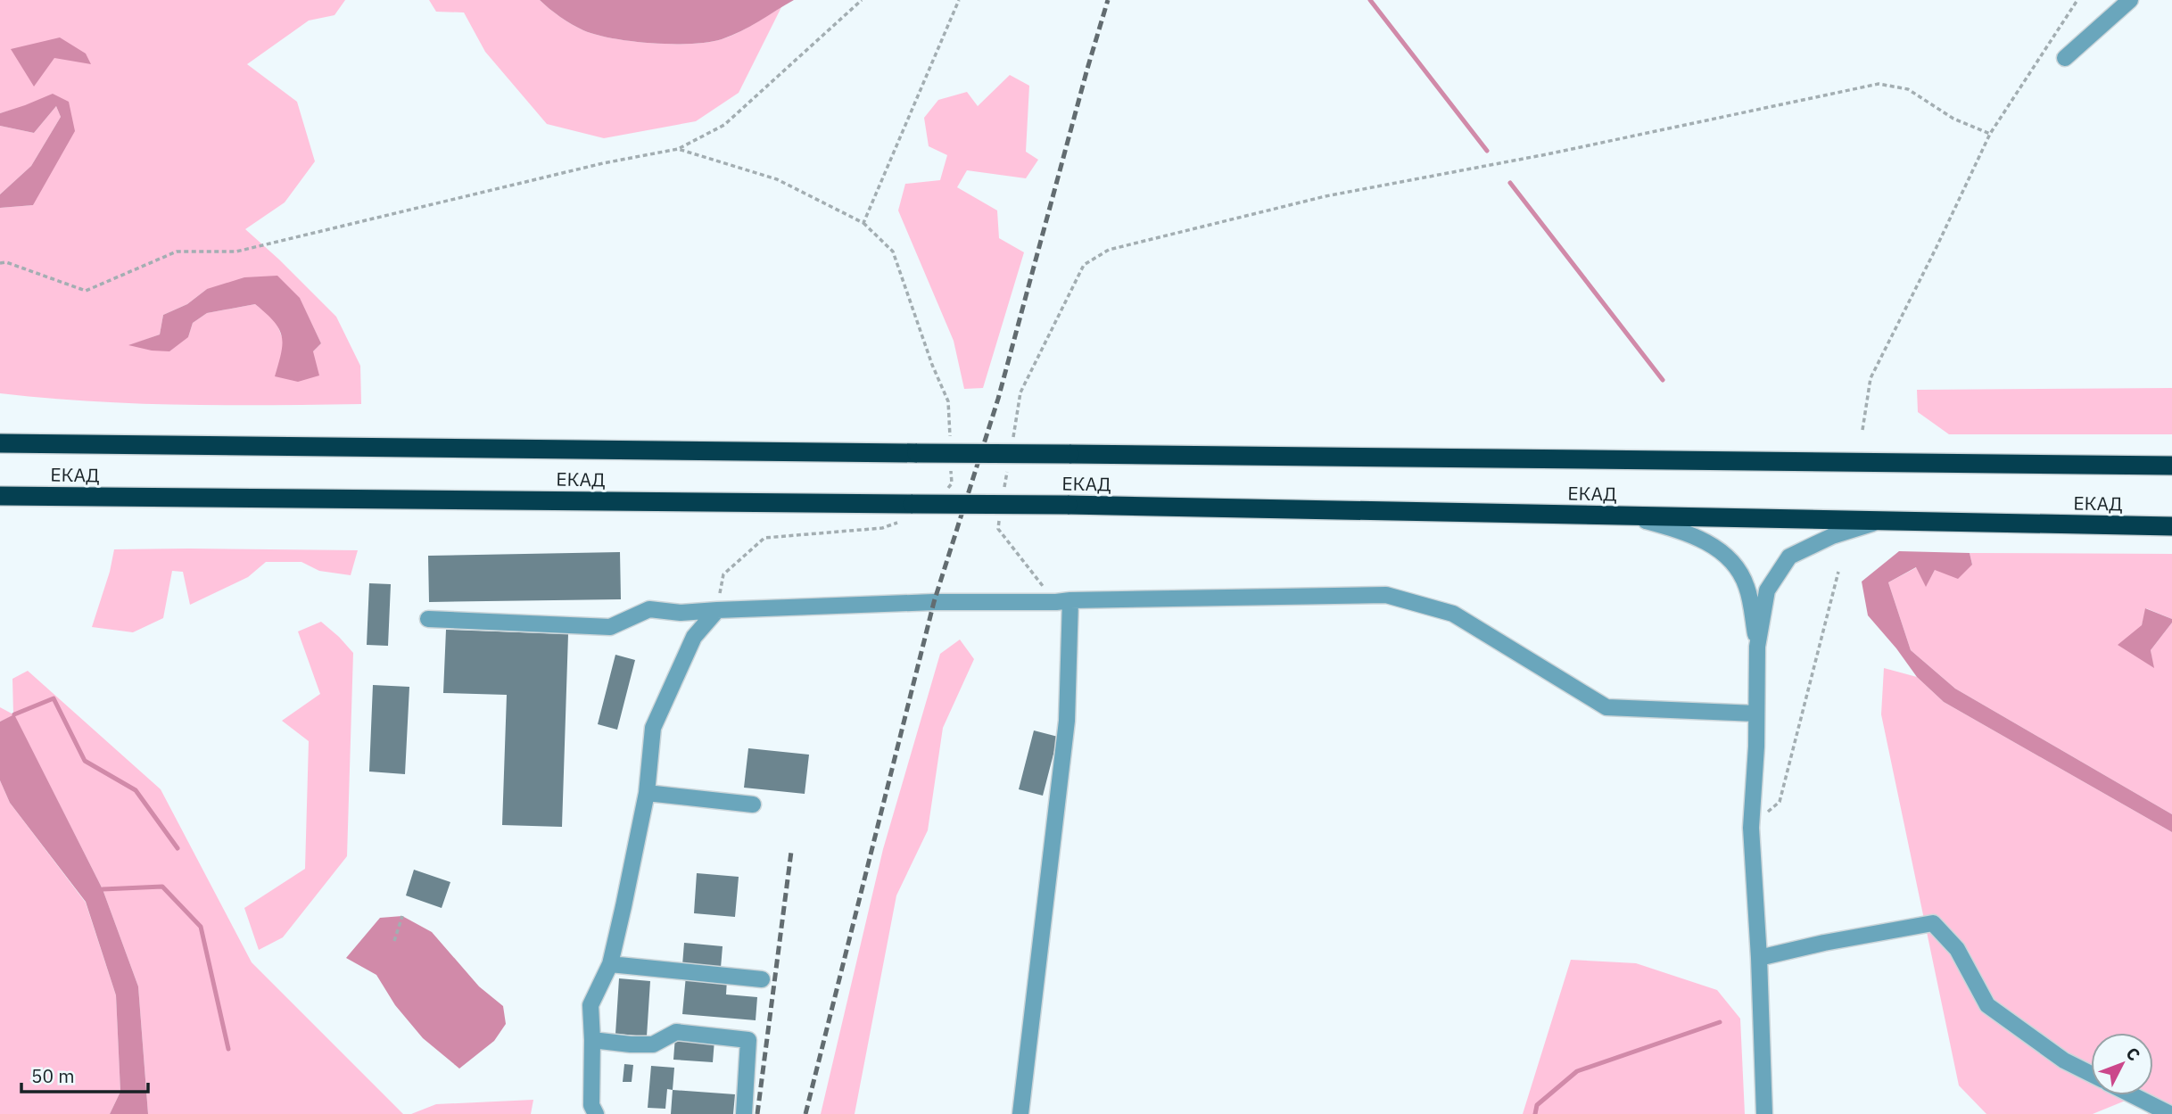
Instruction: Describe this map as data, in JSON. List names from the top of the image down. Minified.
{"streets":{"highway":["ЕКАД"]},"scale_bar":"50 m","north":"top right"}
